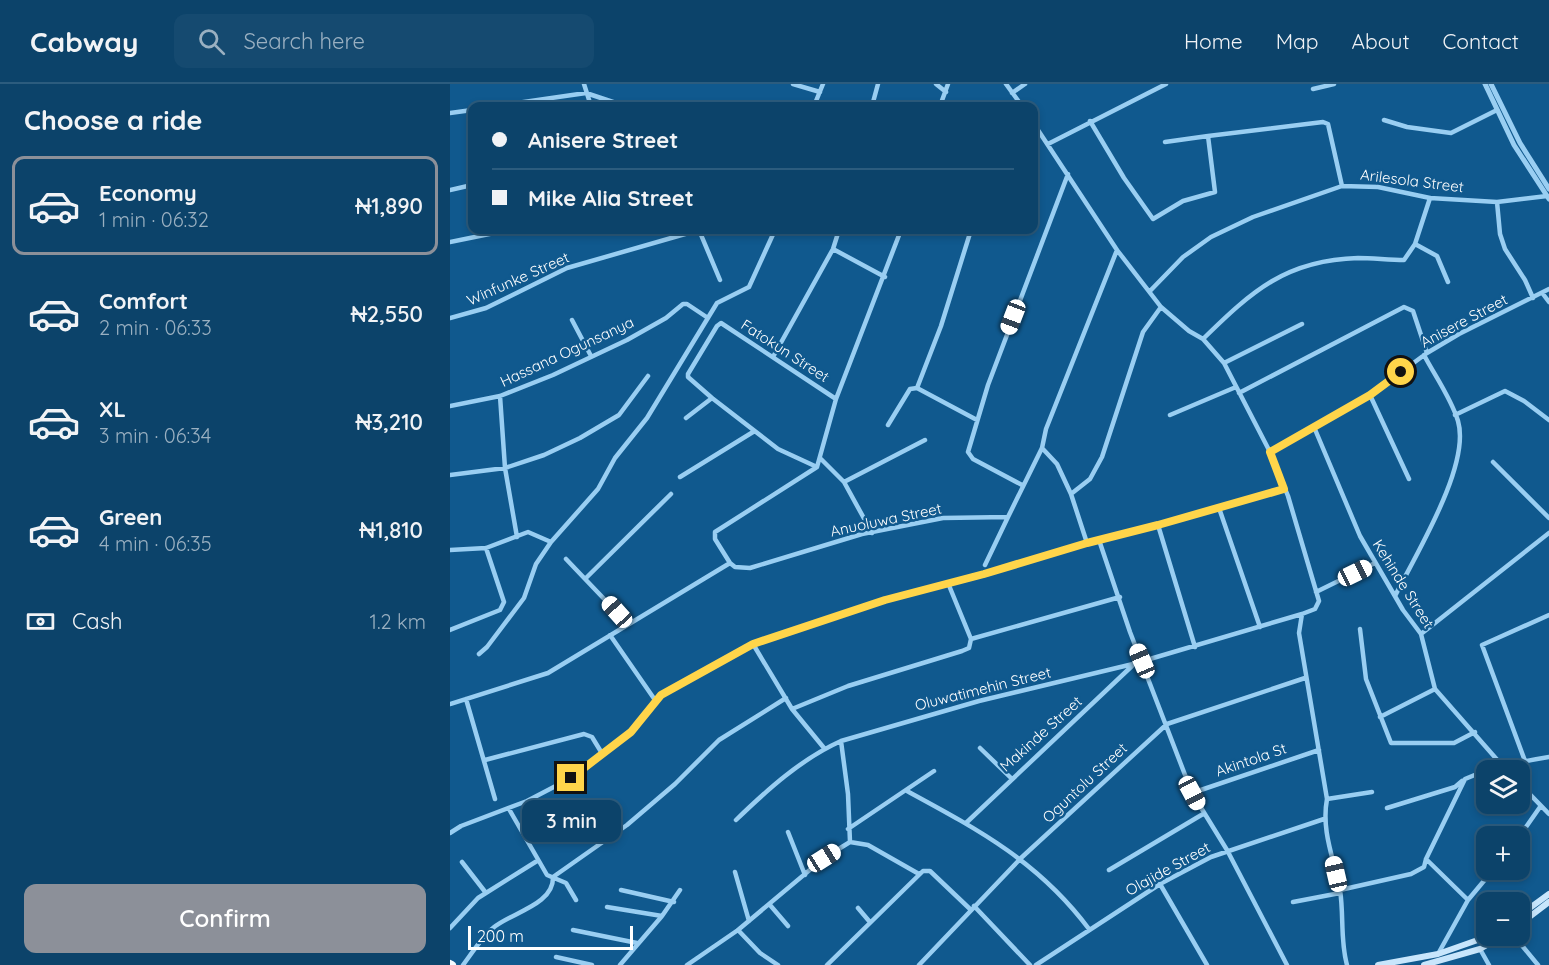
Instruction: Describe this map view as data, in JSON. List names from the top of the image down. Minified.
{"streets":{"street":["Arilesola Street","Winfunke Street","Anisere Street","Fatokun Street","Hassana Ogunsanya","Anuoluwa Street","Kehinde Street","Oluwatimehin Street","Makinde Street","Akintola St","Oguntolu Street","Olajide Street"]},"crossings":[["Anisere Street","Kehinde Street"],["Oluwatimehin Street","Makinde Street"]],"scale_bar":"200 m","page":{"header":"Cabway","search":"Search here","nav":["Home","Map","About","Contact"],"heading":"Choose a ride","banner":["Anisere Street","Mike Alia Street"],"list":[{"name":"Economy","note":"1 min · 06:32","value":"₦1,890"},{"name":"Comfort","note":"2 min · 06:33","value":"₦2,550"},{"name":"XL","note":"3 min · 06:34","value":"₦3,210"},{"name":"Green","note":"4 min · 06:35","value":"₦1,810"}],"pay":["Cash","1.2 km"],"map_buttons":["+","−"],"bubble":"3 min","buttons":"Confirm","scale":"200 m"}}
